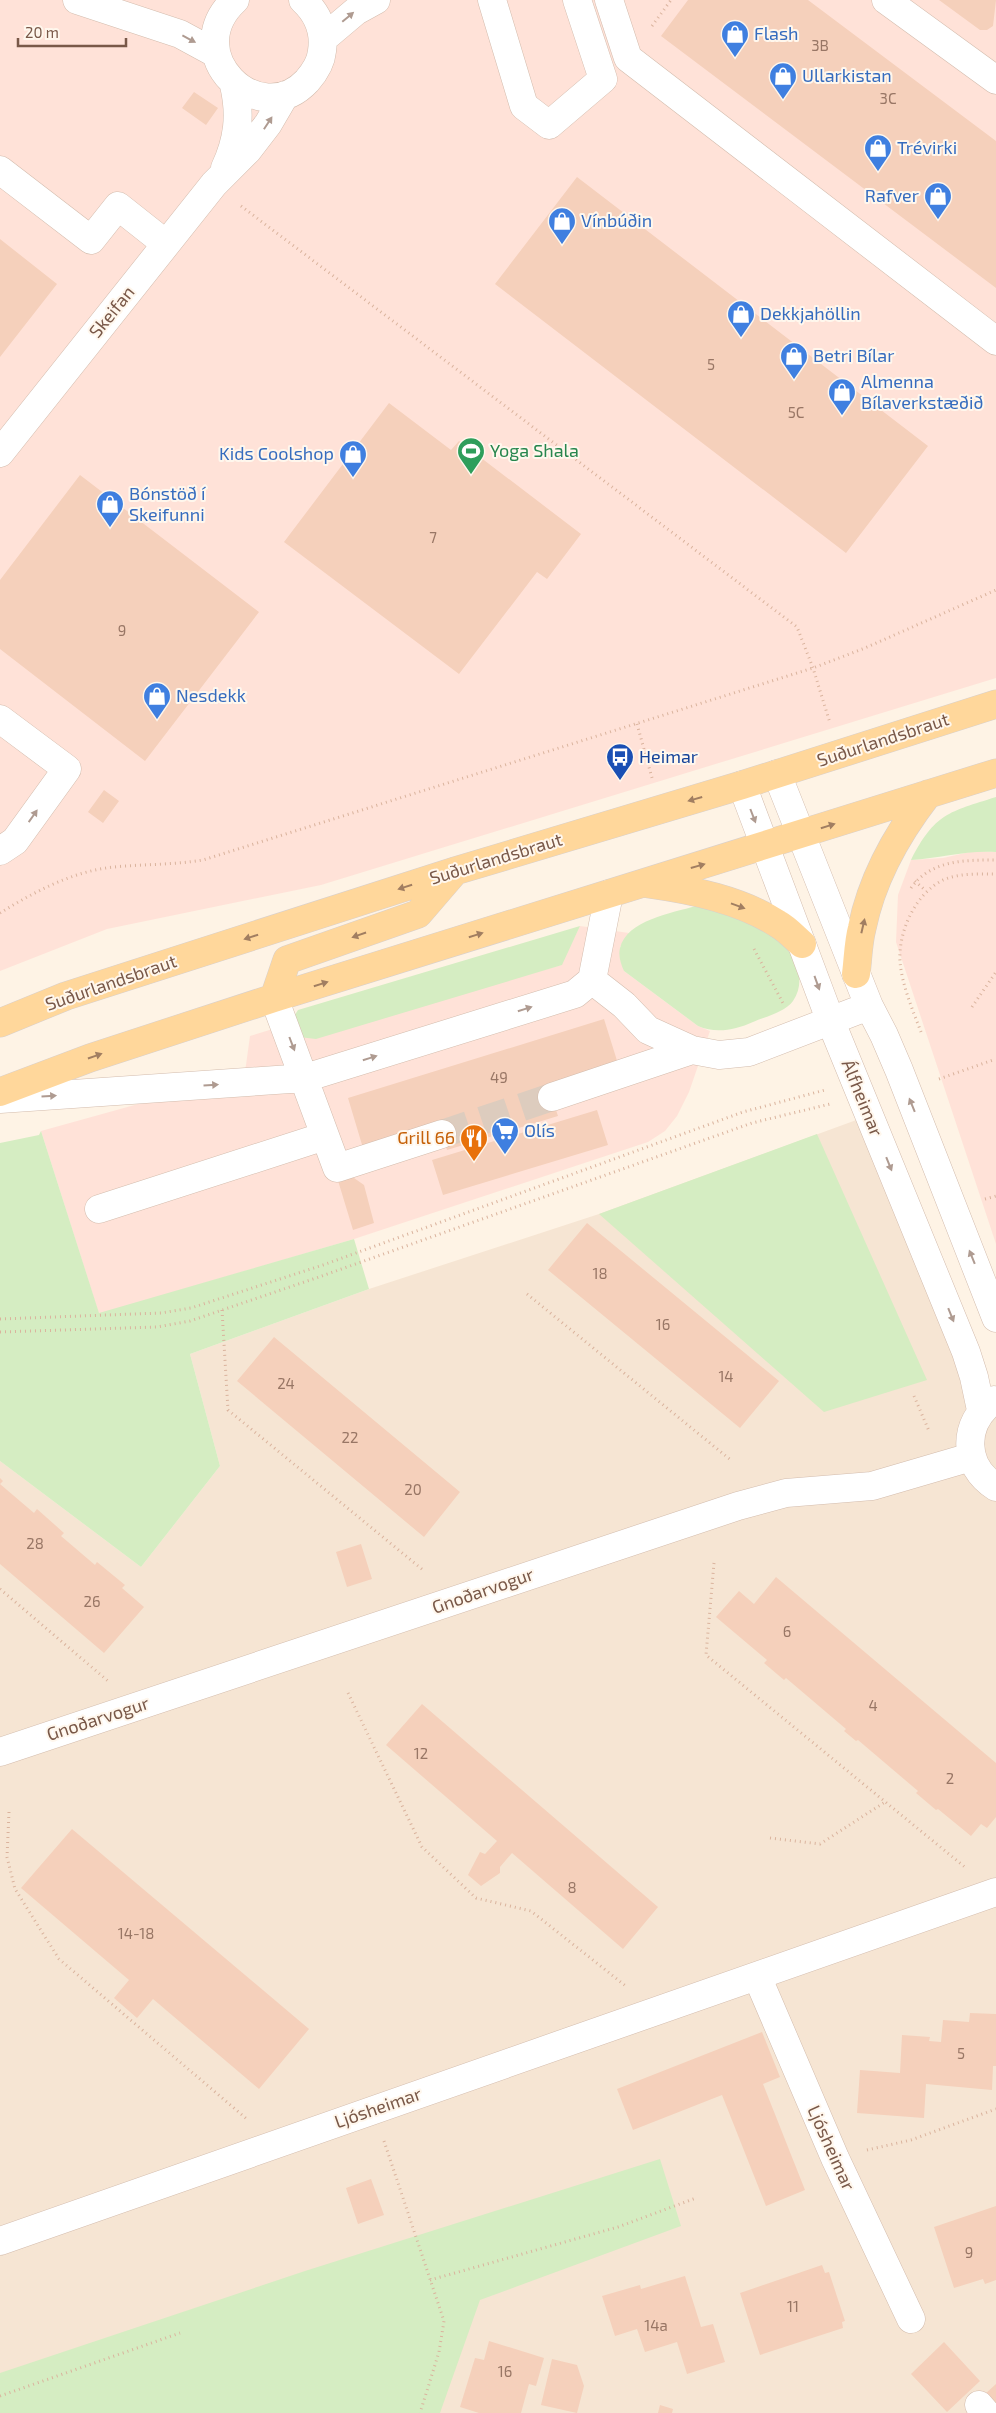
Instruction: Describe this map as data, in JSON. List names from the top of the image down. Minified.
{"streets":{"main road":["Suðurlandsbraut"],"street":["Skeifan","Álfheimar","Gnoðarvogur","Ljósheimar"]},"crossings":[["Suðurlandsbraut","Álfheimar"]],"places":{"shop":["Flash","Ullarkistan","Trévirki","Rafver","Vínbúðin","Dekkjahöllin","Betri Bílar","Almenna Bílaverkstæðið","Kids Coolshop","Bónstöð í Skeifunni","Nesdekk"],"sports":["Yoga Shala"],"bus stop":["Heimar"],"supermarket":["Olís"],"restaurant":["Grill 66"]},"house_numbers":["3B","3C","5","5C","7","9","49","18","16","14","24","22","20","28","26","6","4","12","2","8","14-18","5","9","11","14a","16"],"scale_bar":"20 m"}
